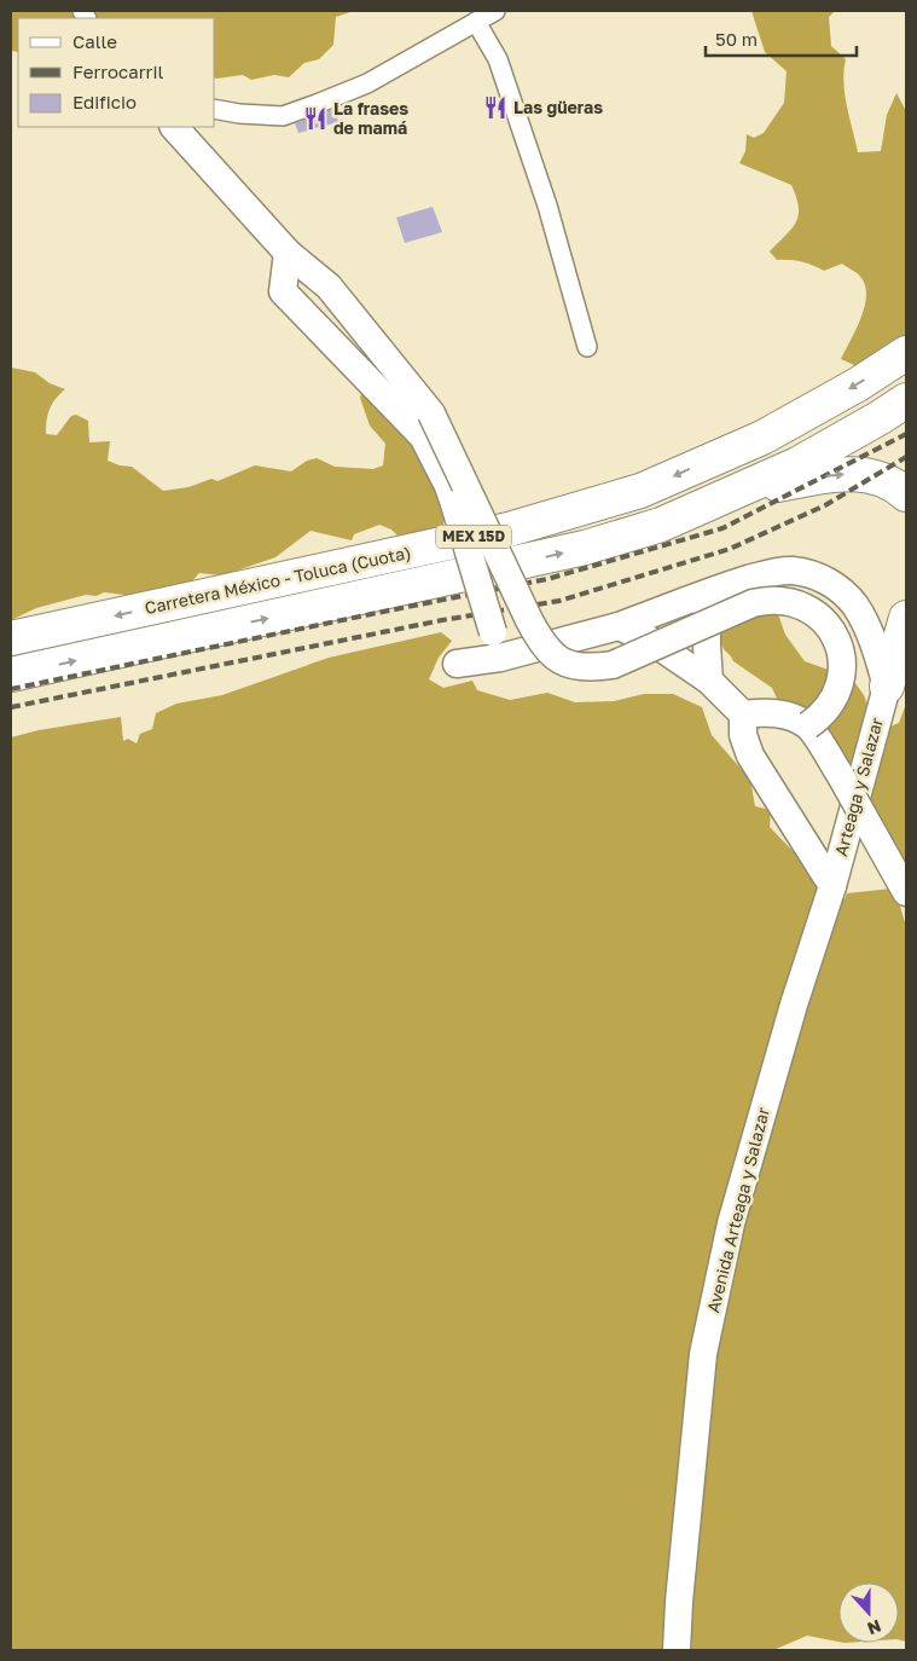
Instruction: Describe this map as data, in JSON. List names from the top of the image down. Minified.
{"streets":{"highway":["MEX 15D","Carretera México - Toluca (Cuota)"],"street":["Arteaga y Salazar","Avenida Arteaga y Salazar"]},"crossings":[["Arteaga y Salazar","Avenida Arteaga y Salazar"]],"places":{"restaurant":["Las güeras","La frases de mamá"]},"legend":["Calle","Ferrocarril","Edificio"],"scale_bar":"50 m","north":"bottom"}
